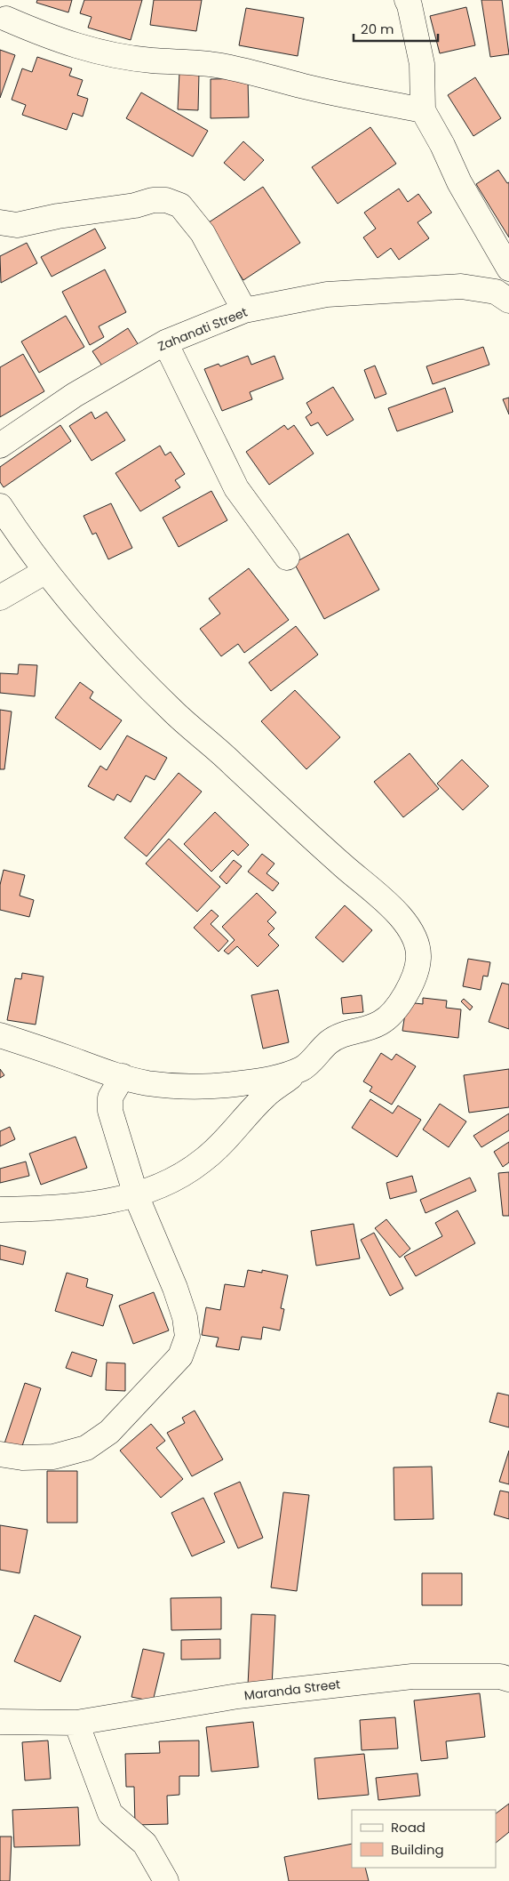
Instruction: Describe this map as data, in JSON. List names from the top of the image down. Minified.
{"streets":{"street":["Zahanati Street","Maranda Street"]},"legend":["Road","Building"],"scale_bar":"20 m"}
